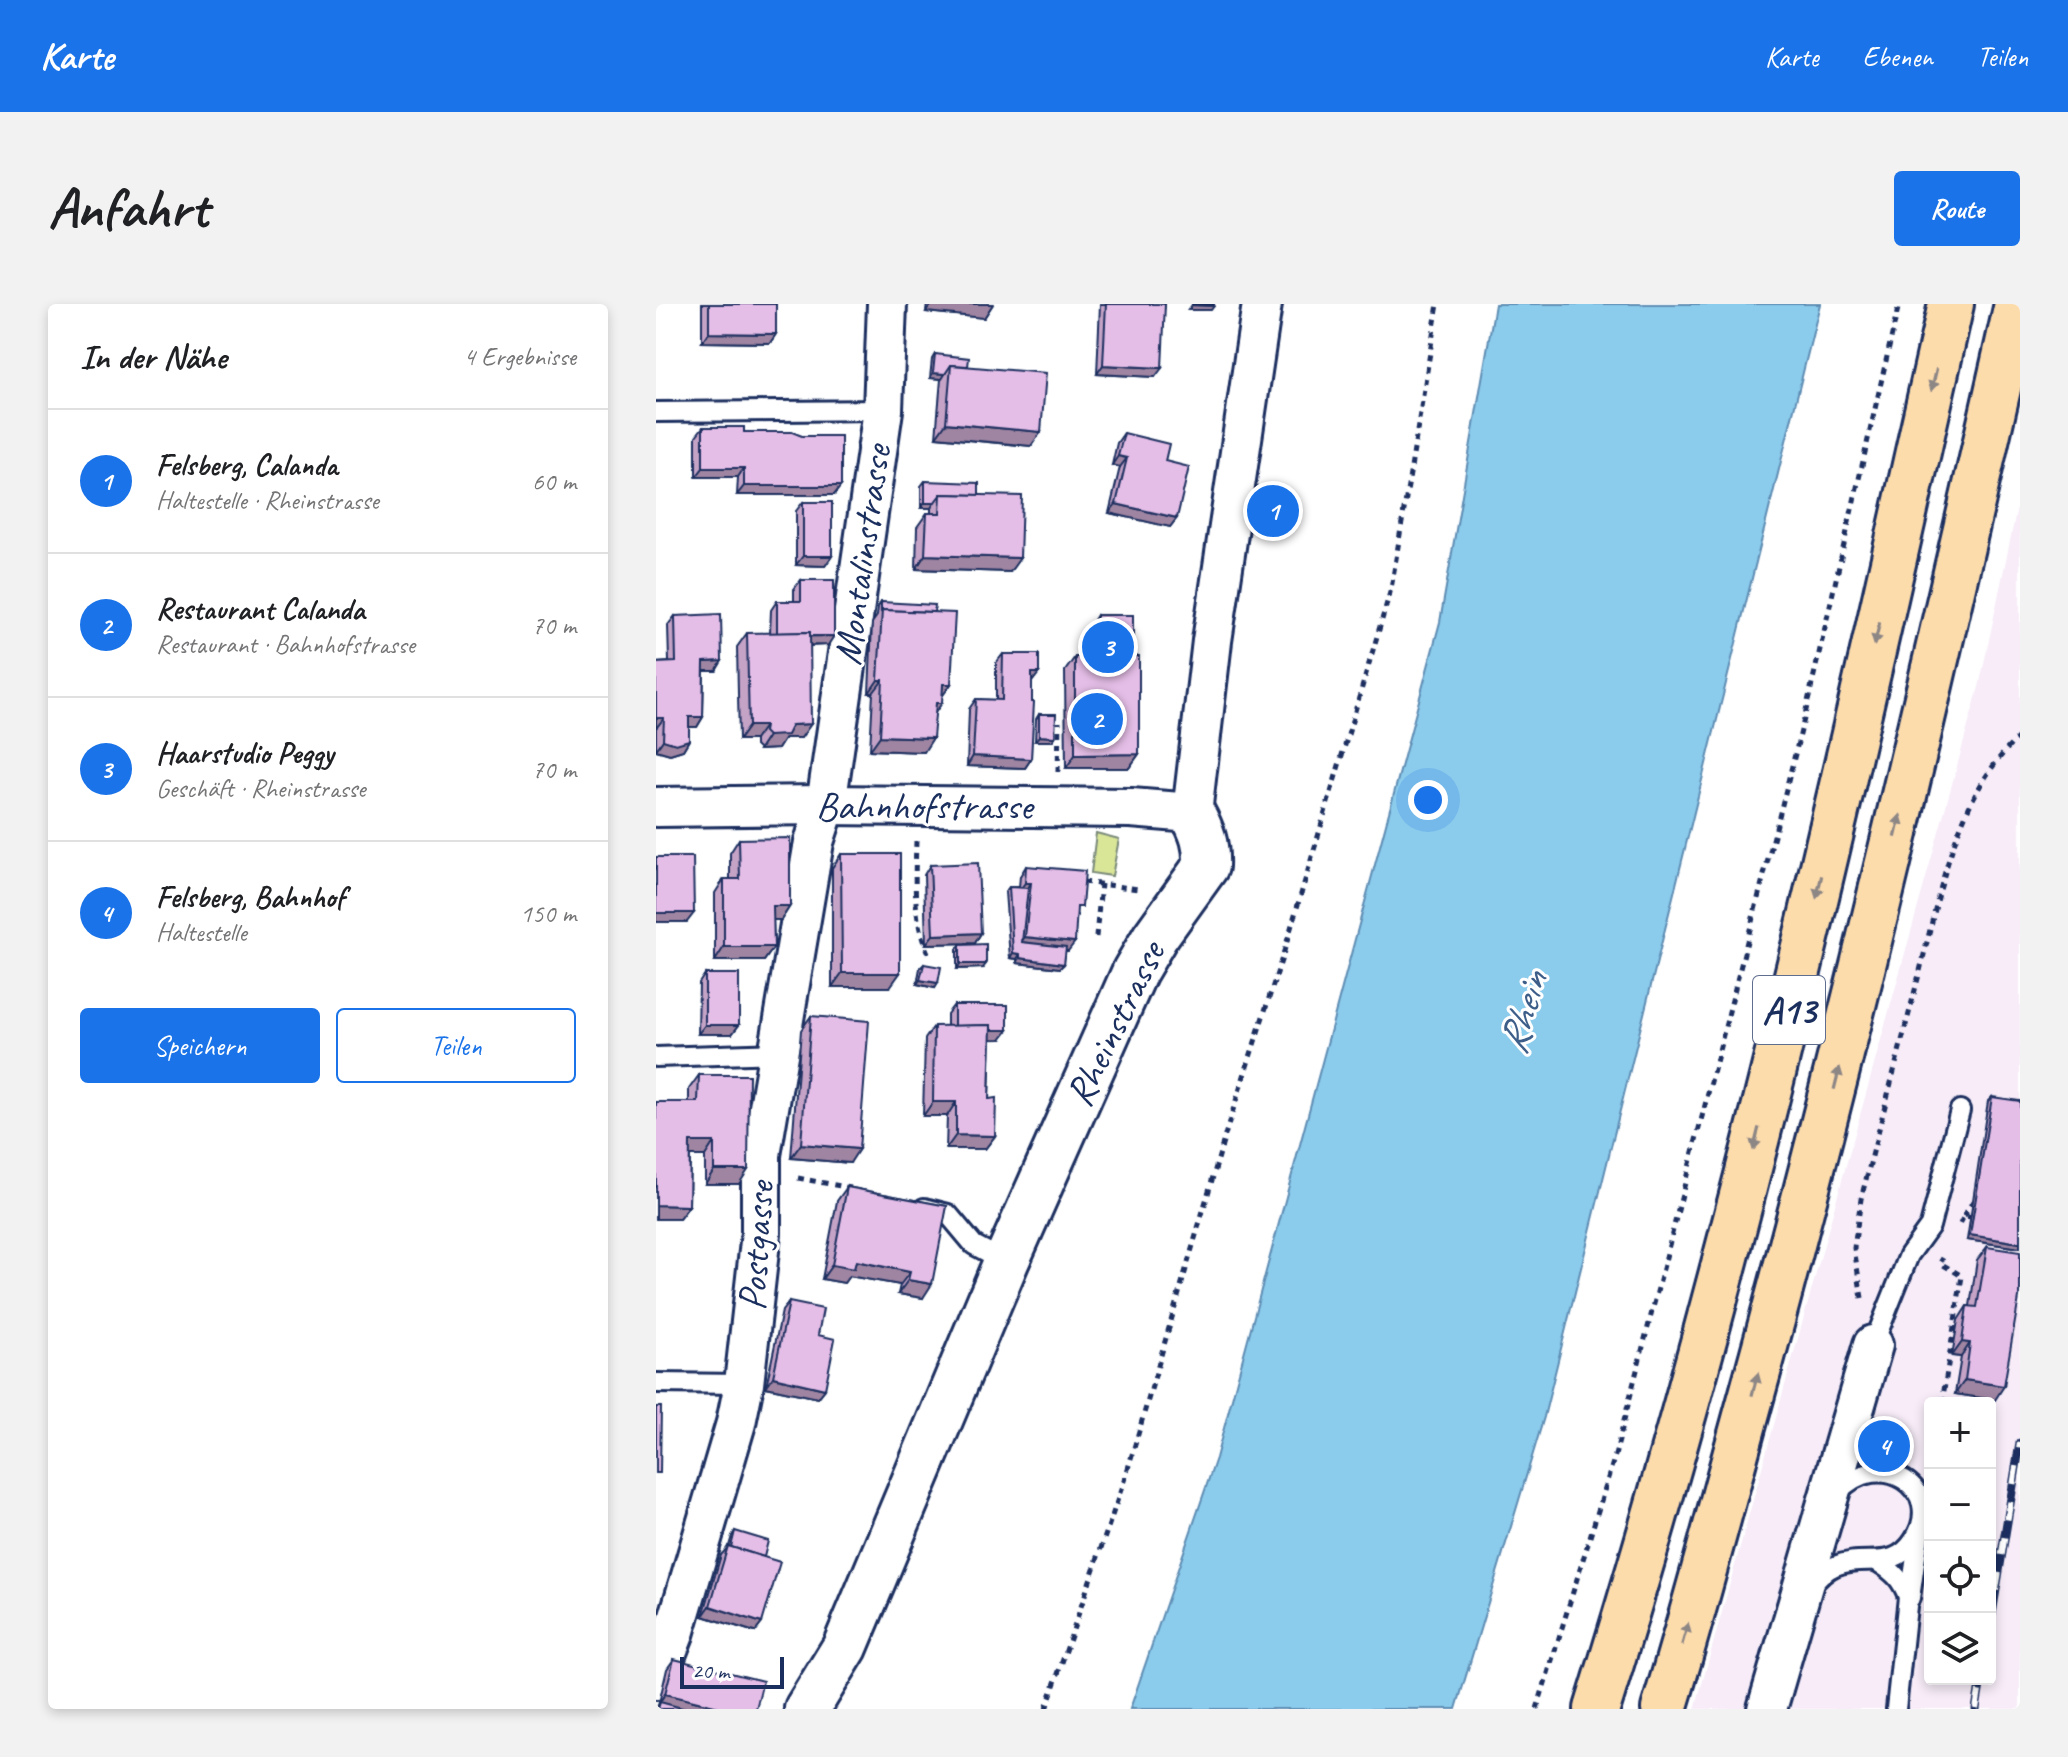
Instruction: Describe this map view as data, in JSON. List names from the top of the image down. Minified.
{"streets":{"highway":["A13"],"street":["Montalinstrasse","Bahnhofstrasse","Rheinstrasse","Postgasse"]},"crossings":[["Montalinstrasse","Bahnhofstrasse"],["Montalinstrasse","Postgasse"],["Bahnhofstrasse","Rheinstrasse"],["Bahnhofstrasse","Postgasse"]],"water":["Rhein"],"scale_bar":"20 m","page":{"header":"Karte","nav":["Karte","Ebenen","Teilen"],"buttons":["Route",["Speichern","Teilen"]],"title":"Anfahrt","heading":["In der Nähe","4 Ergebnisse"],"list":[{"mark":"1","name":"Felsberg, Calanda","note":"Haltestelle · Rheinstrasse","value":"60 m"},{"mark":"2","name":"Restaurant Calanda","note":"Restaurant · Bahnhofstrasse","value":"70 m"},{"mark":"3","name":"Haarstudio Peggy","note":"Geschäft · Rheinstrasse","value":"70 m"},{"mark":"4","name":"Felsberg, Bahnhof","note":"Haltestelle","value":"150 m"}],"pins":["1","3","2","4"],"map_buttons":["+","−"],"scale":"20 m"}}
